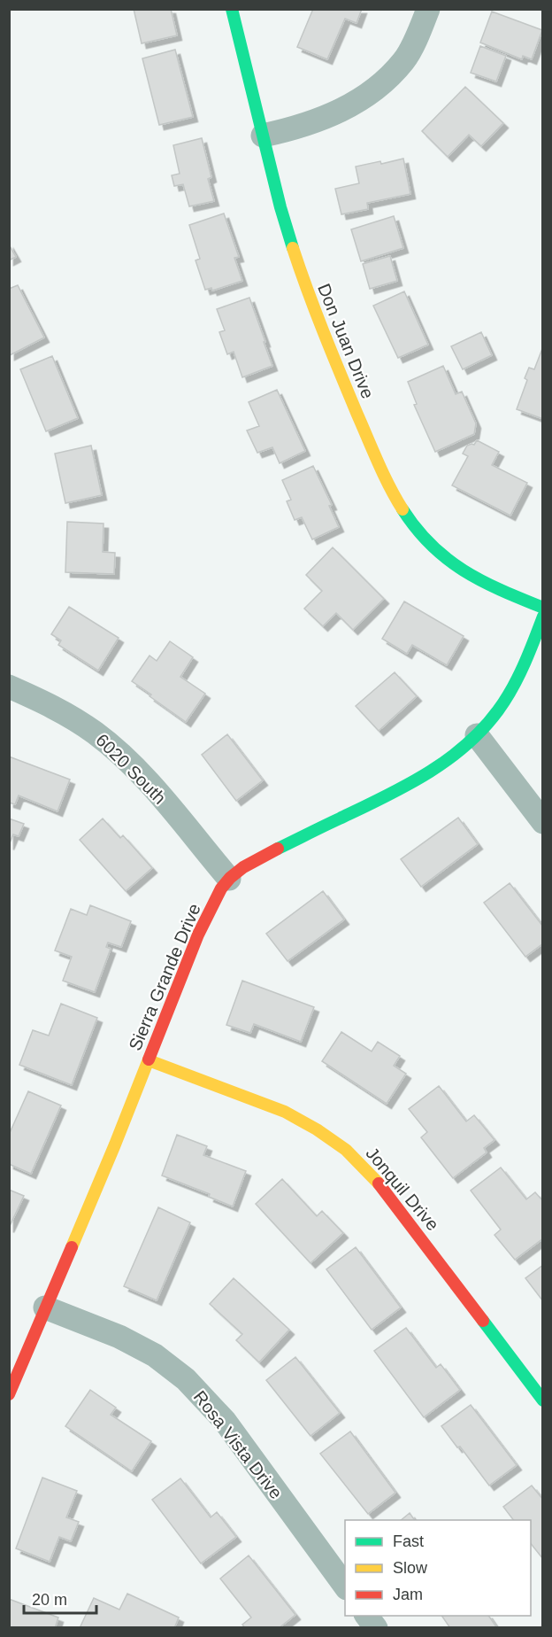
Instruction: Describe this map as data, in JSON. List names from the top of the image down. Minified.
{"streets":{"street":["Don Juan Drive","6020 South","Sierra Grande Drive","Jonquil Drive","Rosa Vista Drive"]},"crossings":[["6020 South","Sierra Grande Drive"],["Sierra Grande Drive","Jonquil Drive"],["Sierra Grande Drive","Rosa Vista Drive"]],"legend":["Fast","Slow","Jam"],"scale_bar":"20 m"}
